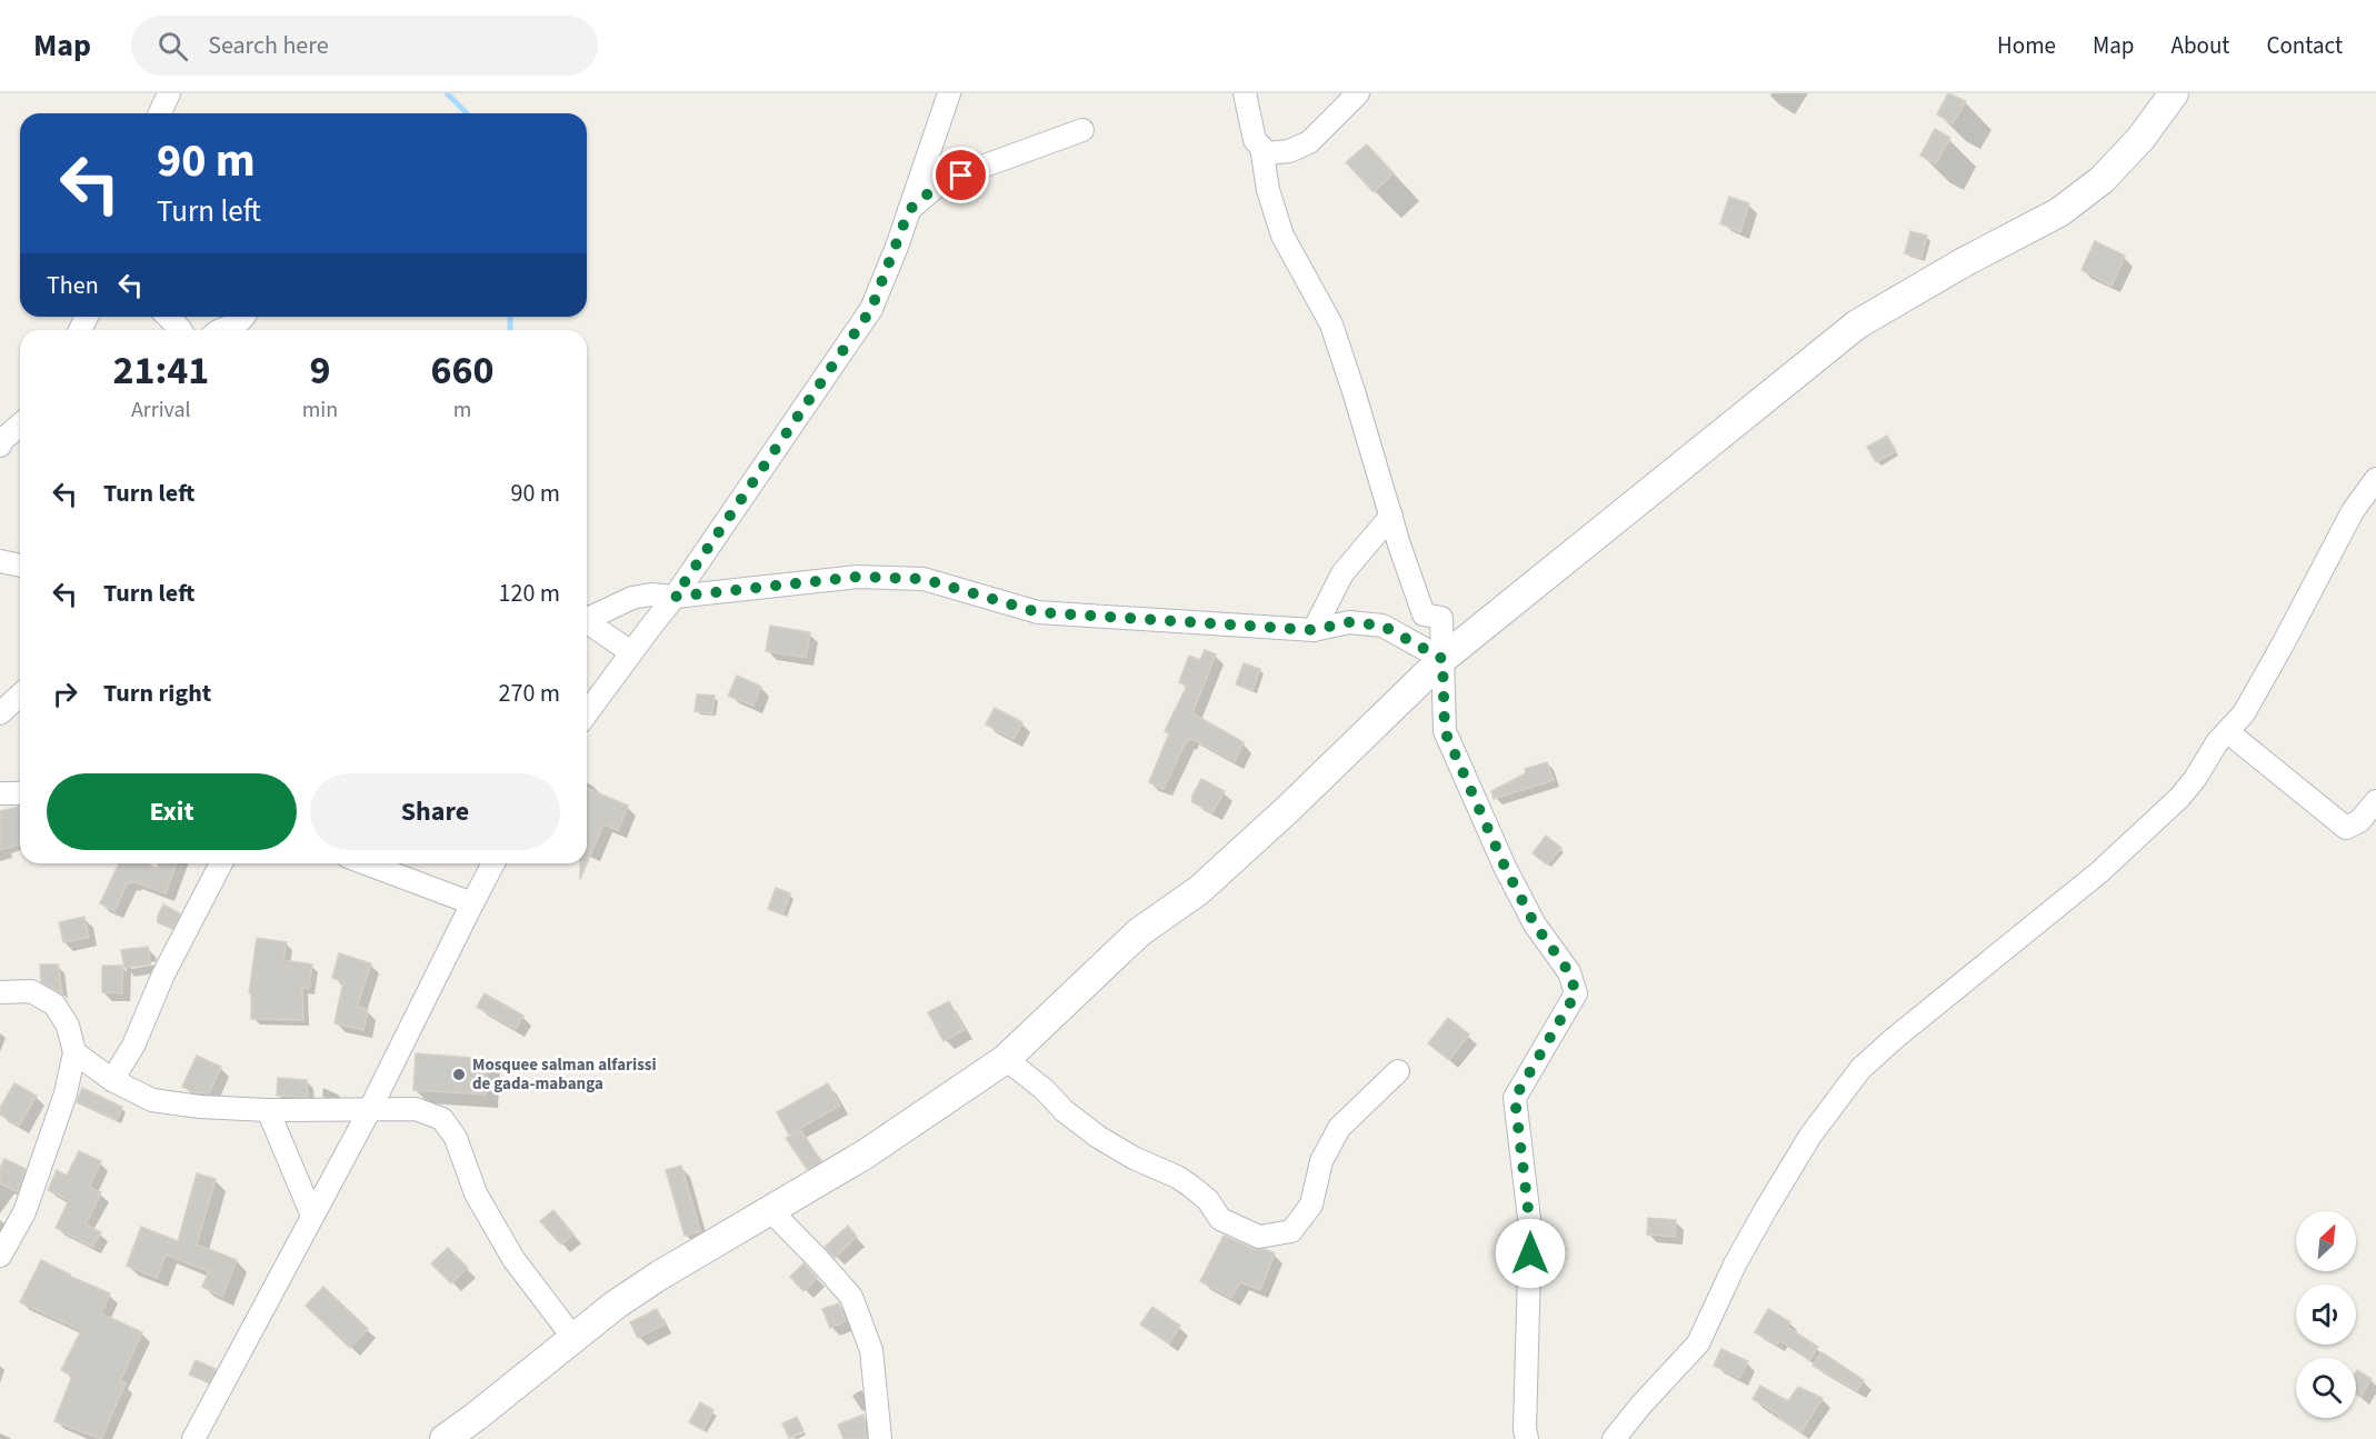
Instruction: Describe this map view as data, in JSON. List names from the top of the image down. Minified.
{"places":["Mosquee salman alfarissi de gada-mabanga"],"north":"top right","page":{"header":"Map","search":"Search here","nav":["Home","Map","About","Contact"],"turn":["90 m","Turn left"],"then":"Then","eta":["21:41","Arrival","9","min","660","m"],"list":[{"name":"Turn left","value":"90 m"},{"name":"Turn left","value":"120 m"},{"name":"Turn right","value":"270 m"}],"buttons":["Exit","Share"]}}
